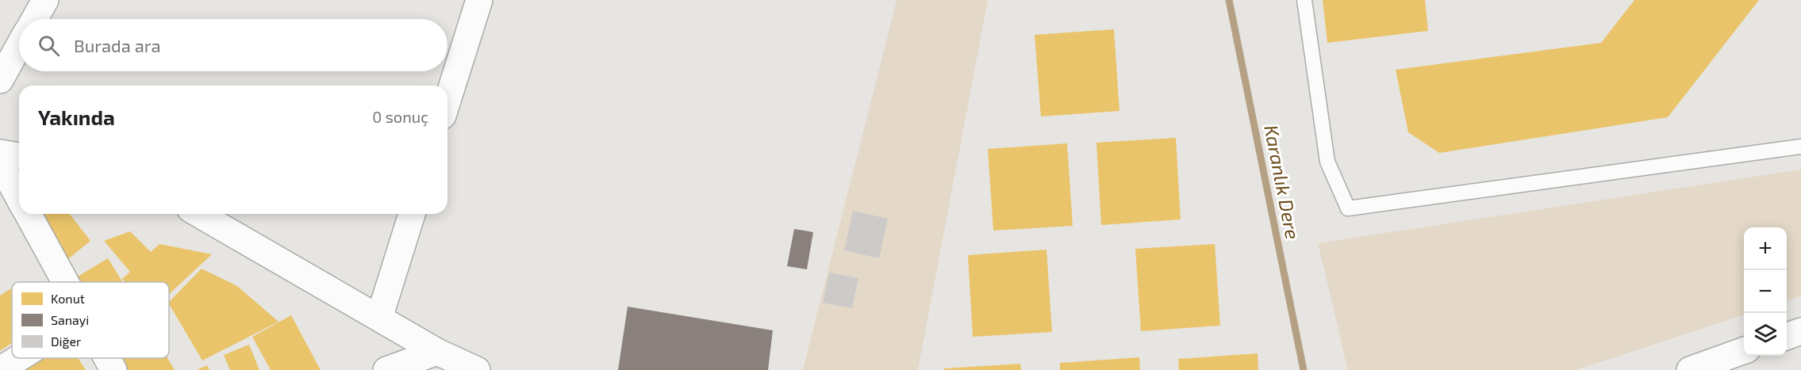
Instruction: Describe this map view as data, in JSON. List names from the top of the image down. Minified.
{"water":["Karanlık Dere"],"legend":["Konut","Sanayi","Diğer"],"page":{"search":"Burada ara","heading":["Yakında","0 sonuç"],"map_buttons":["+","−"]}}
